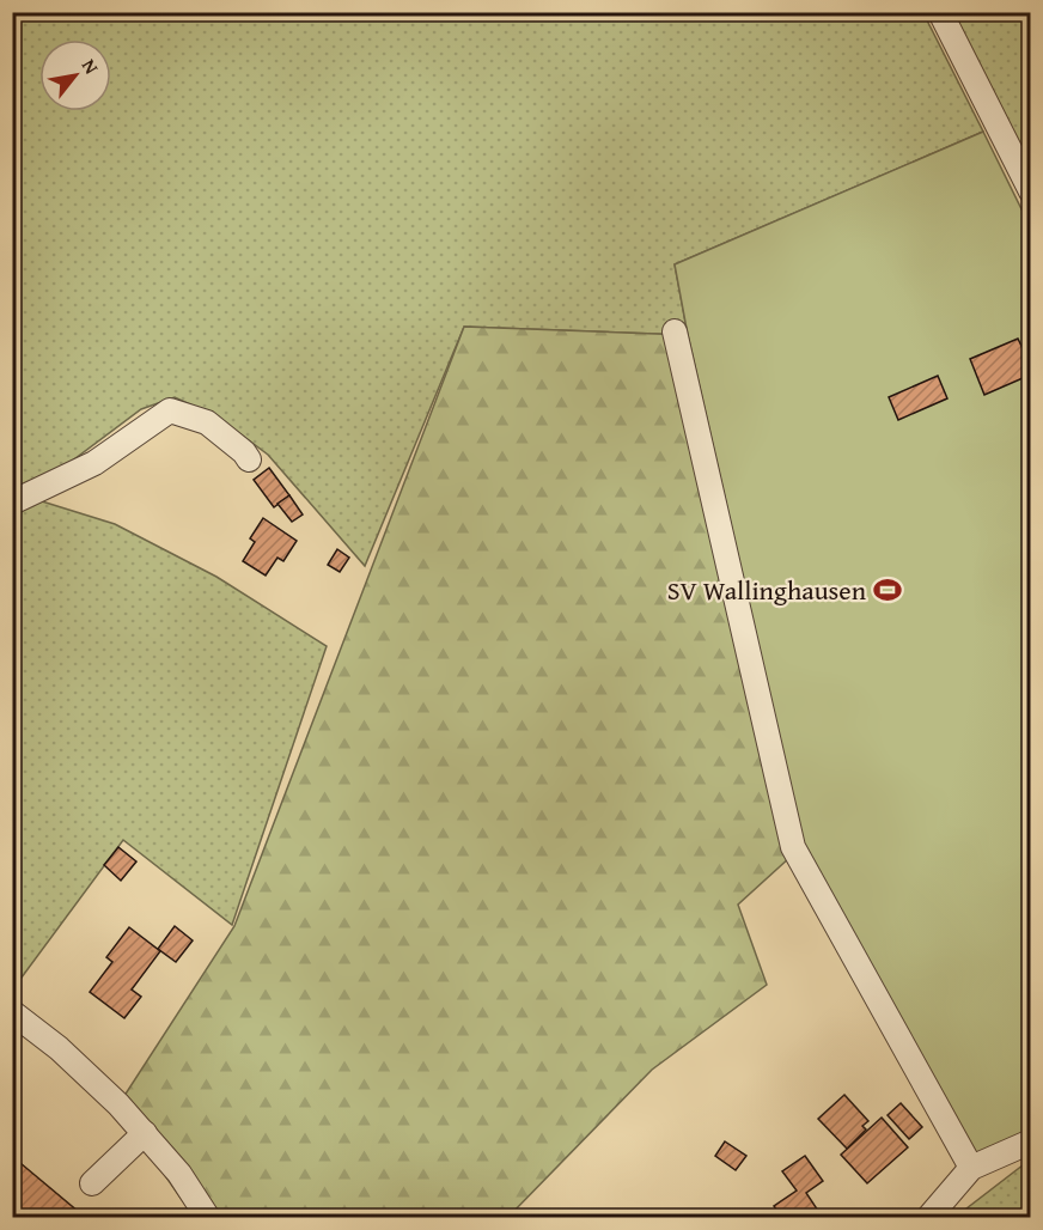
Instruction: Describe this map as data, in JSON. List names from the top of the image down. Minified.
{"places":{"sports":["SV Wallinghausen"]},"north":"top right"}
